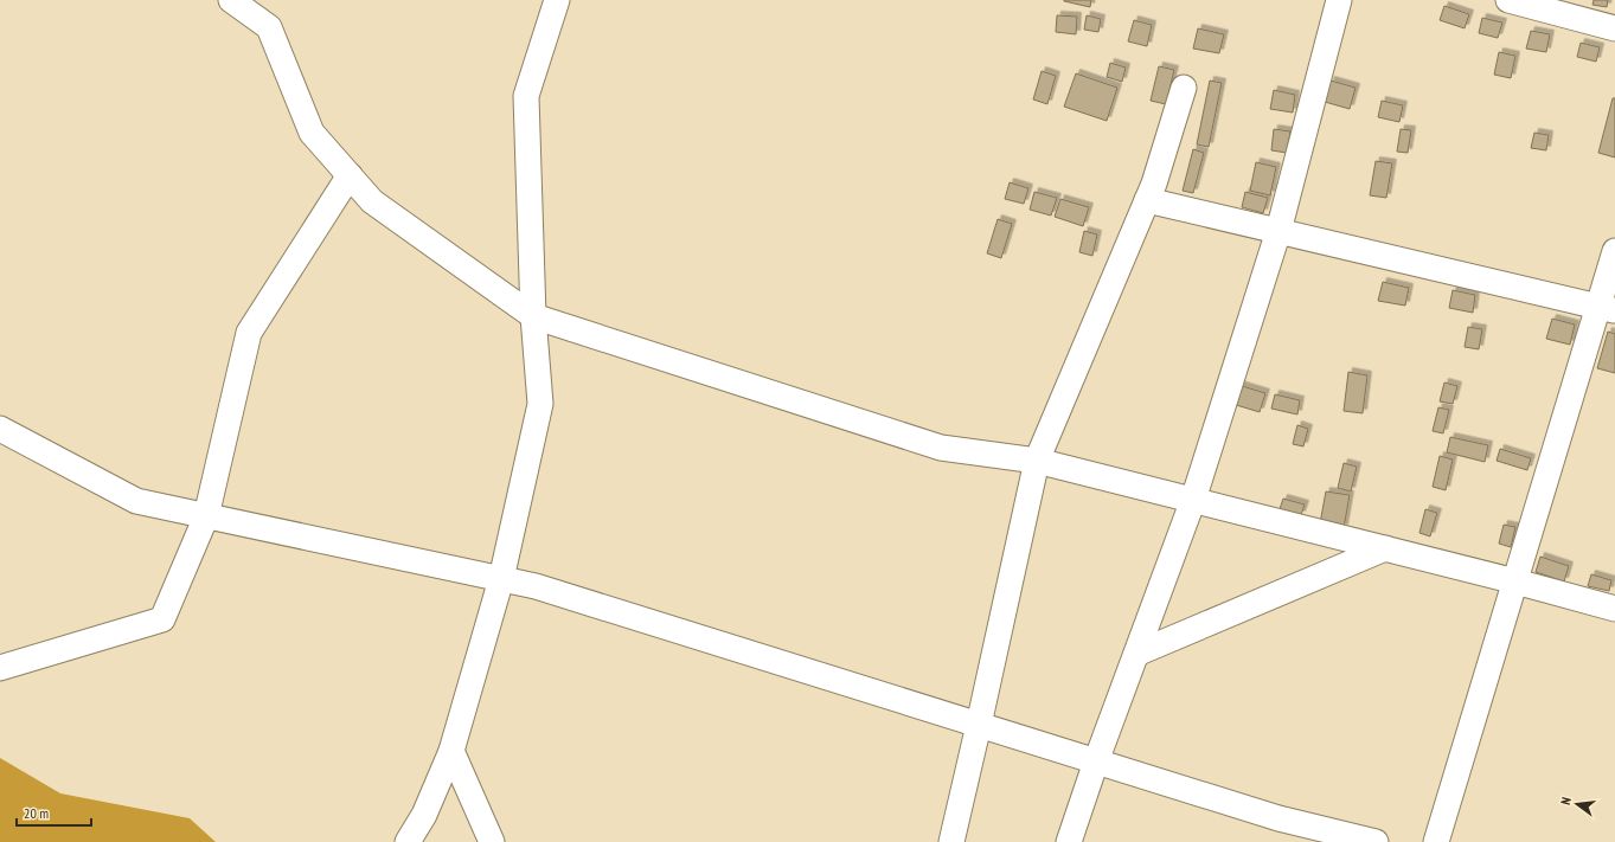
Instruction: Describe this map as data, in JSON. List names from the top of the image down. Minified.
{"scale_bar":"20 m","north":"left"}
